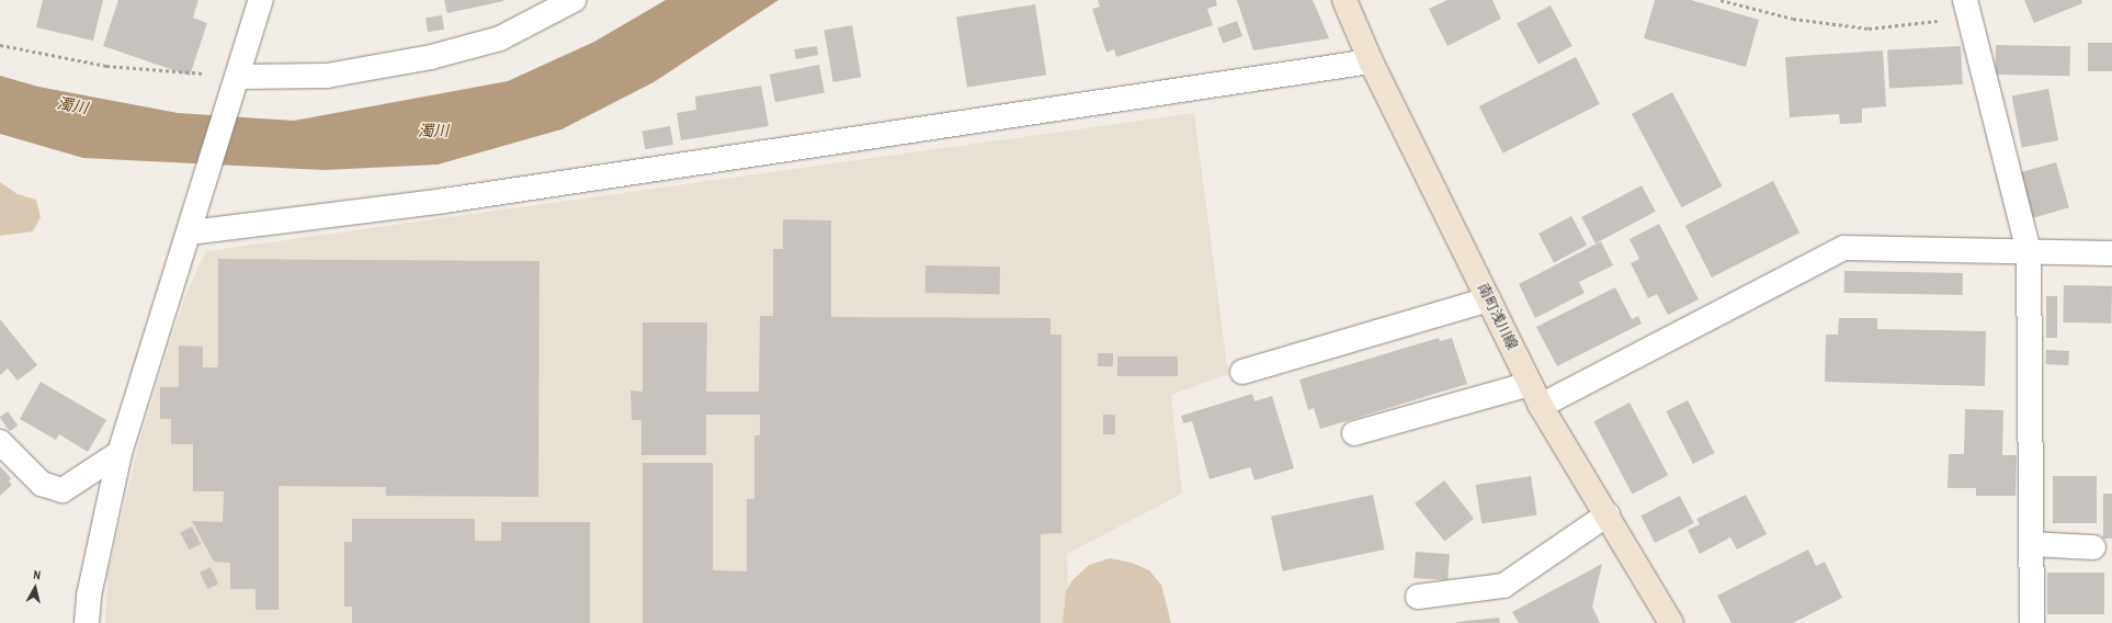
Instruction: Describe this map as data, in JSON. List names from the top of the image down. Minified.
{"streets":{"street":["南町浅川線"]},"water":["濁川"],"north":"top"}
